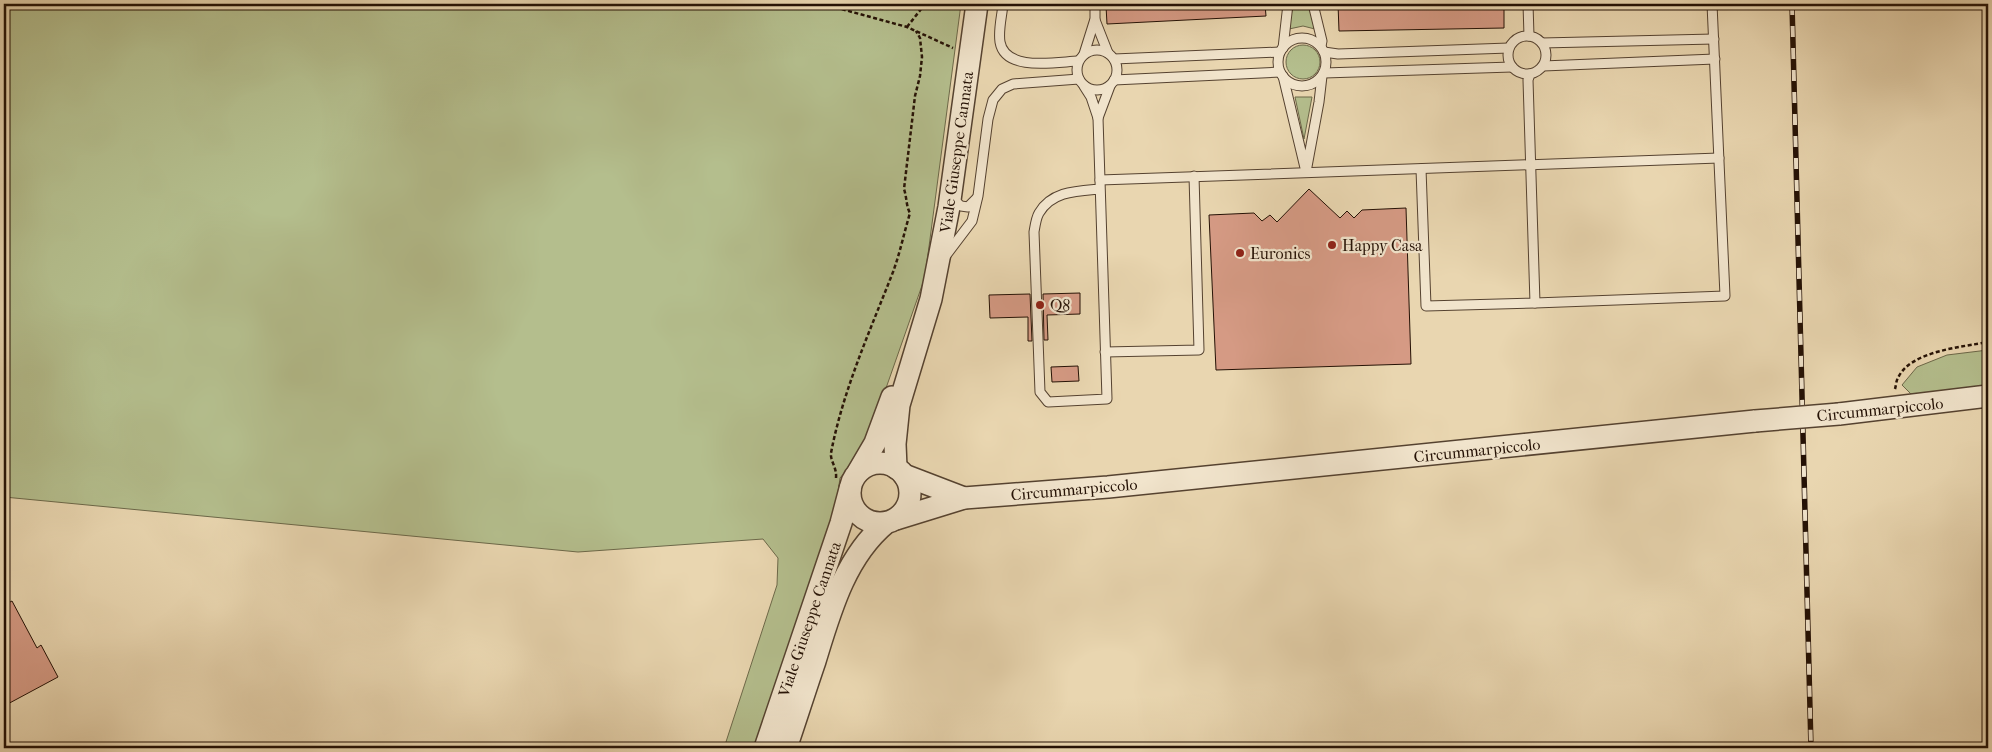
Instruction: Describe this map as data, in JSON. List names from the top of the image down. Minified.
{"streets":{"street":["Viale Giuseppe Cannata","Circummarpiccolo"]},"crossings":[["Viale Giuseppe Cannata","Circummarpiccolo"]],"places":["Happy Casa","Euronics","Q8"]}
